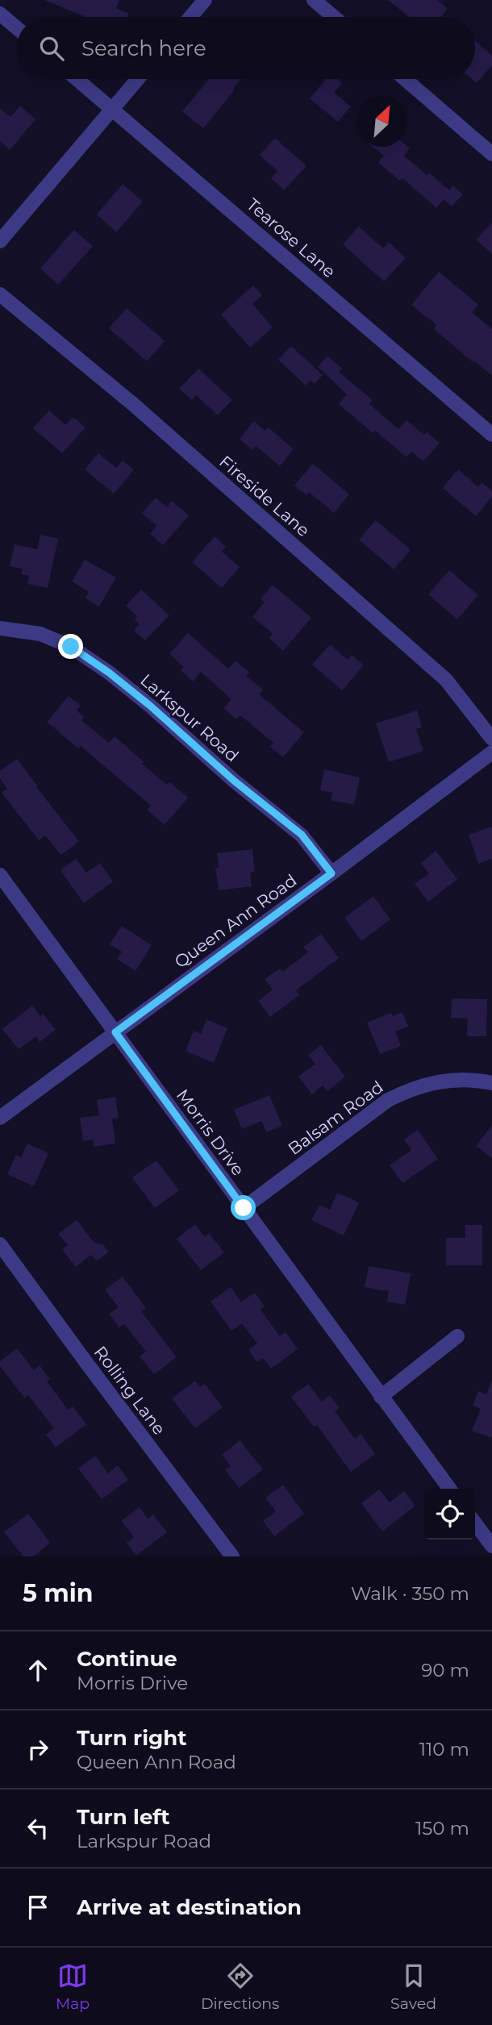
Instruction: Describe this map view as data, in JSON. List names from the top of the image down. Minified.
{"streets":{"street":["Tearose Lane","Fireside Lane","Larkspur Road","Queen Ann Road","Balsam Road","Morris Drive","Rolling Lane"]},"crossings":[["Larkspur Road","Queen Ann Road"],["Queen Ann Road","Morris Drive"],["Balsam Road","Morris Drive"]],"north":"top right","page":{"search":"Search here","heading":["5 min","Walk · 350 m"],"list":[["Continue","Morris Drive","90 m"],["Turn right","Queen Ann Road","110 m"],["Turn left","Larkspur Road","150 m"],"Arrive at destination"],"nav":["Map","Directions","Saved"]}}
